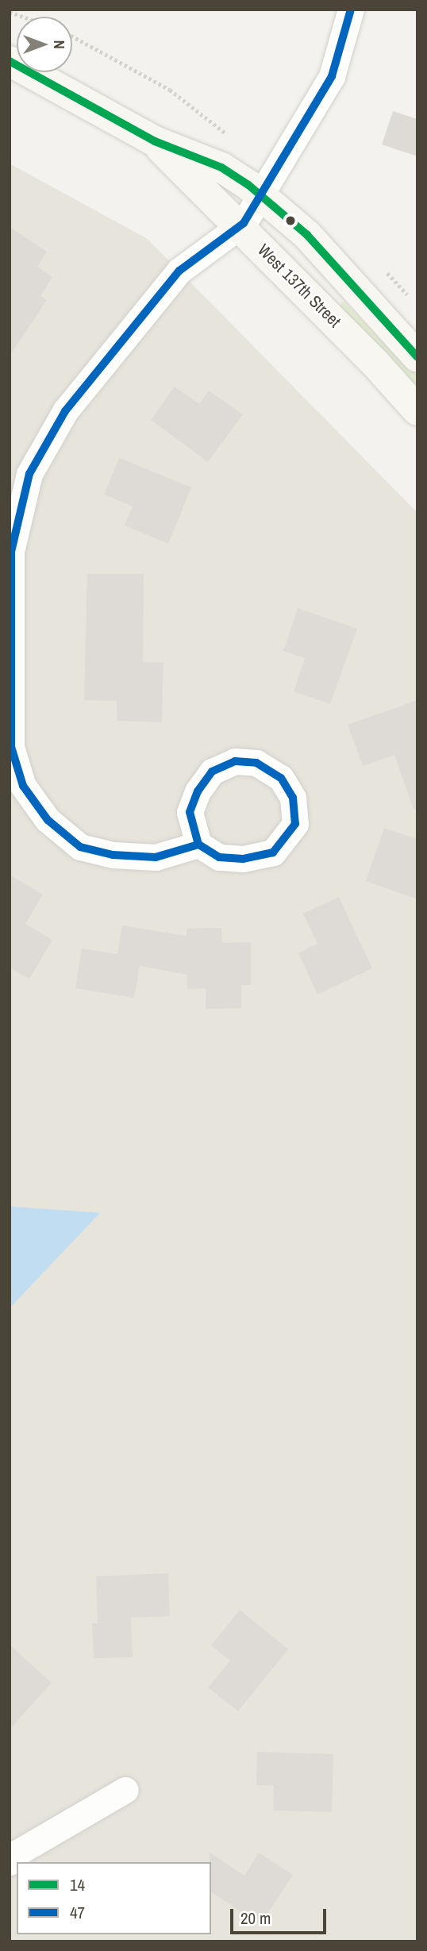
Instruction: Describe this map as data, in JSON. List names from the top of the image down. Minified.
{"streets":{"main road":["West 137th Street"]},"lines":["transit line 47","transit line 14"],"legend":["14","47"],"scale_bar":"20 m","north":"right"}
